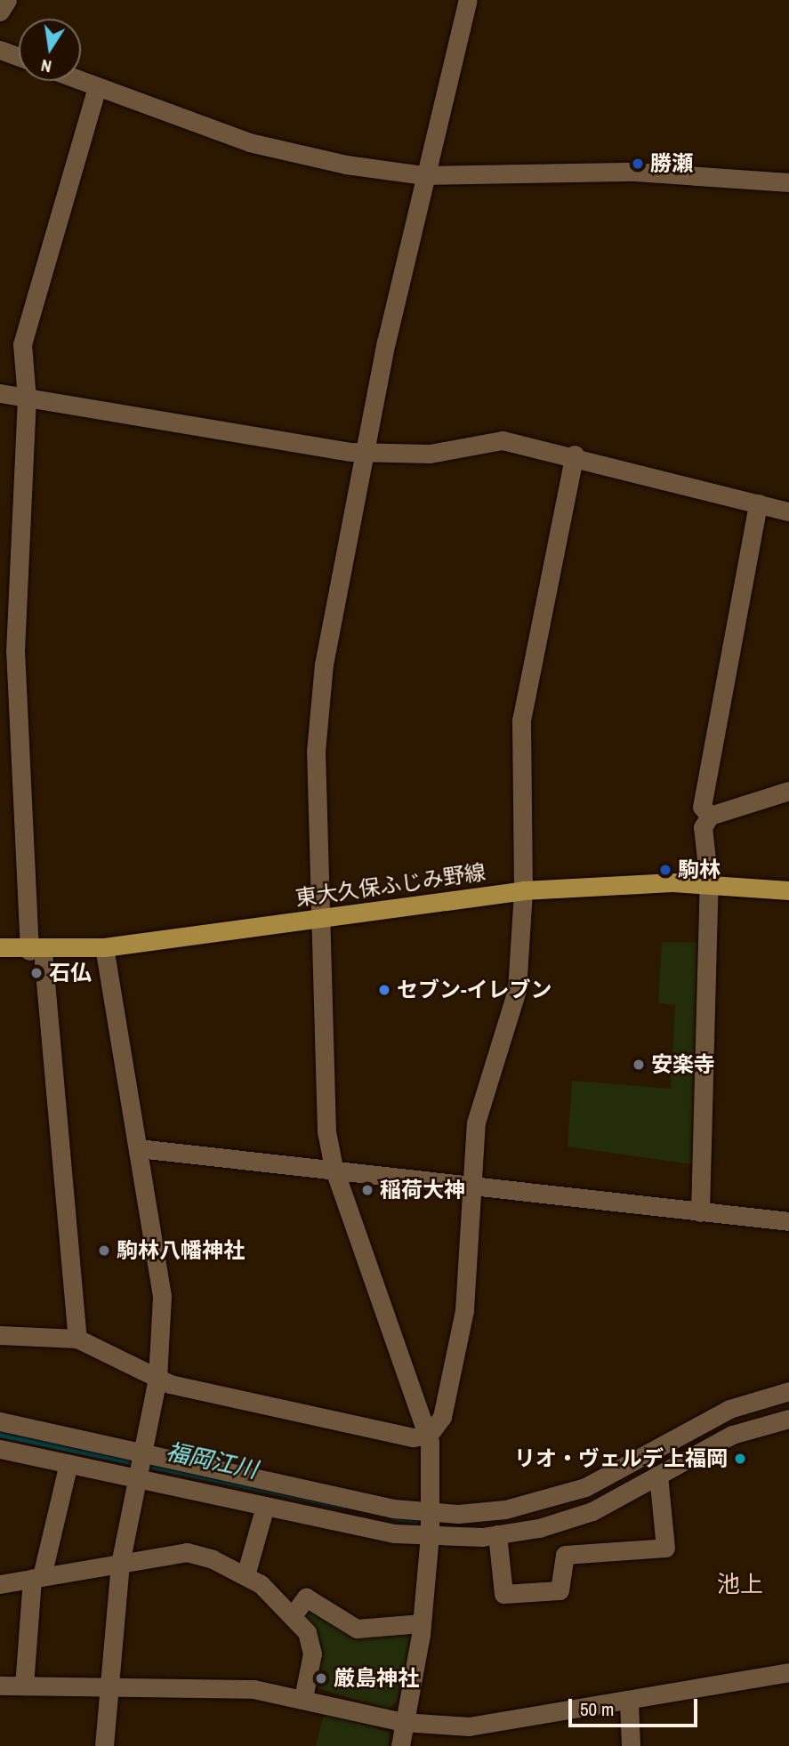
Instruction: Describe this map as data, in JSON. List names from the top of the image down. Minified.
{"streets":{"main road":["東大久保ふじみ野線"]},"districts":["池上"],"water":["福岡江川"],"places":["勝瀬","駒林","石仏","セブン-イレブン","安楽寺","稲荷大神","駒林八幡神社","リオ・ヴェルデ上福岡","厳島神社"],"scale_bar":"50 m","north":"bottom"}
